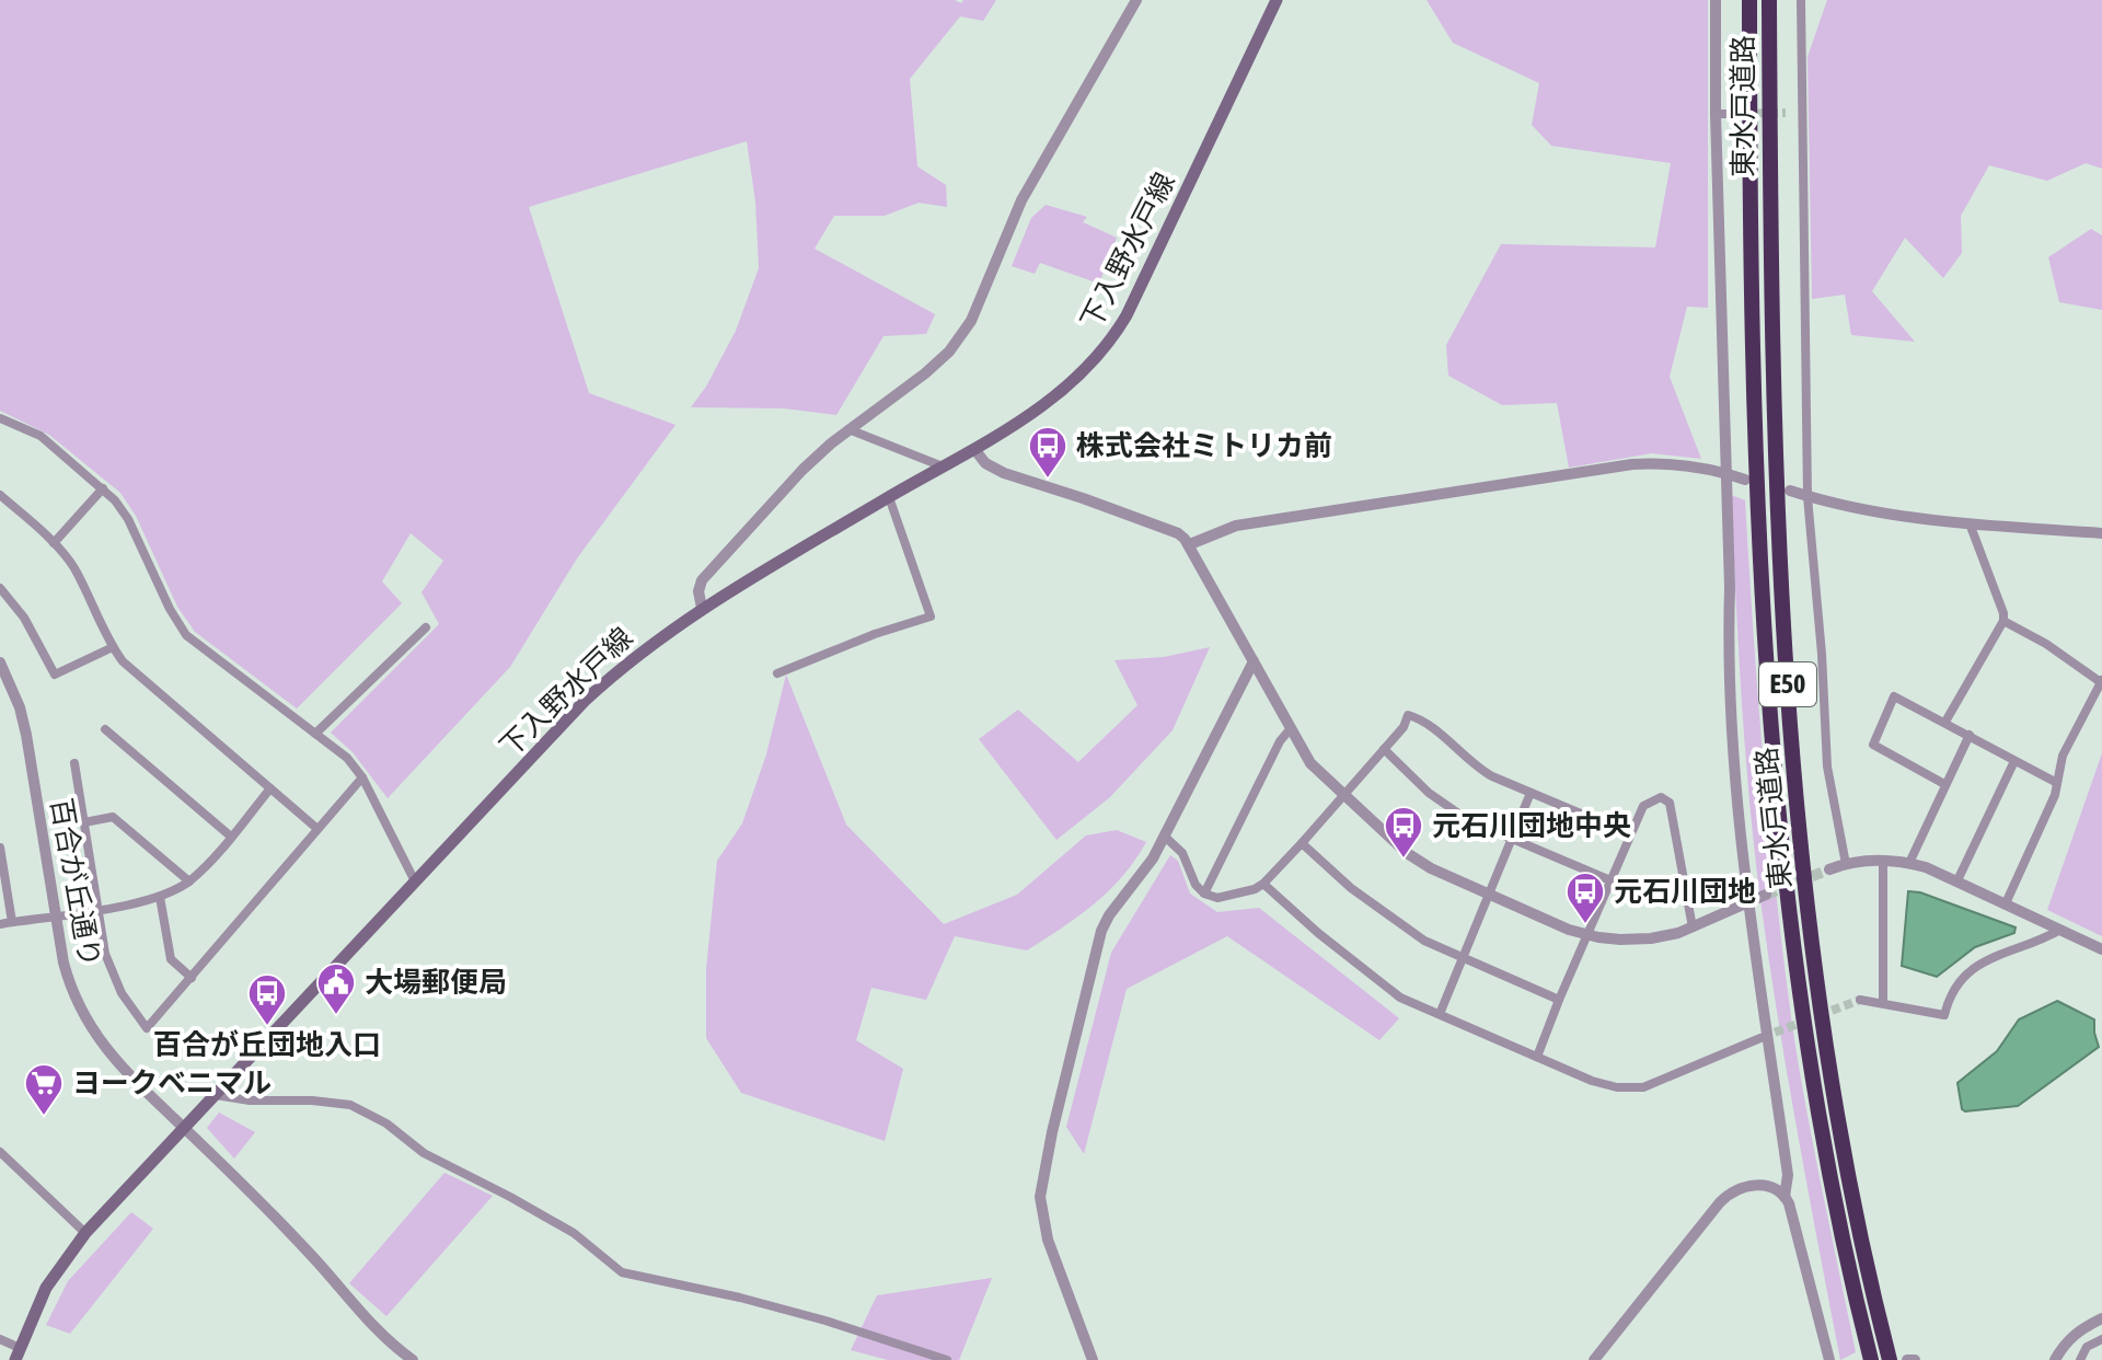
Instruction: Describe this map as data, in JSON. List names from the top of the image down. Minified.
{"streets":{"highway":["東水戸道路","E50"],"main road":["下入野水戸線"],"street":["百合が丘通り"]},"crossings":[["下入野水戸線","百合が丘通り"]],"places":{"bus stop":["株式会社ミトリカ前","元石川団地中央","元石川団地","百合が丘団地入口"],"public building":["大場郵便局"],"supermarket":["ヨークベニマル"]}}
